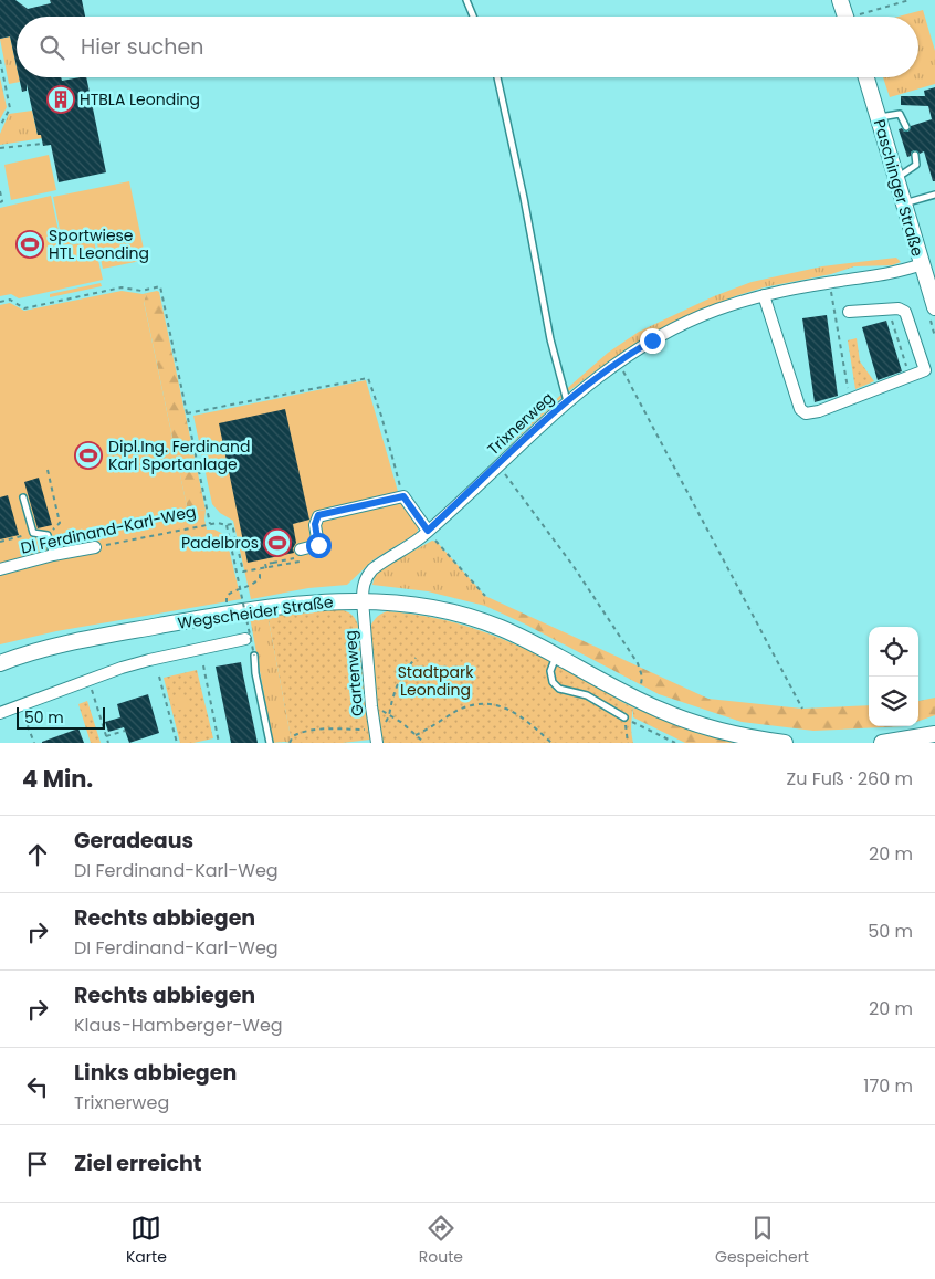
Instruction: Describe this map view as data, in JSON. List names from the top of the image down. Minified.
{"streets":{"street":["Paschinger Straße","Trixnerweg","DI Ferdinand-Karl-Weg","Wegscheider Straße","Gartenweg"]},"crossings":[["Paschinger Straße","Trixnerweg"],["Trixnerweg","Wegscheider Straße"],["Trixnerweg","Gartenweg"],["Wegscheider Straße","Gartenweg"]],"parks":["Stadtpark Leonding"],"places":{"building":["HTBLA Leonding"],"sports":["Sportwiese HTL Leonding","Dipl.Ing. Ferdinand Karl Sportanlage","Padelbros"]},"scale_bar":"50 m","page":{"search":"Hier suchen","scale":"50 m","heading":["4 Min.","Zu Fuß · 260 m"],"list":[["Geradeaus","DI Ferdinand-Karl-Weg","20 m"],["Rechts abbiegen","DI Ferdinand-Karl-Weg","50 m"],["Rechts abbiegen","Klaus-Hamberger-Weg","20 m"],["Links abbiegen","Trixnerweg","170 m"],"Ziel erreicht"],"nav":["Karte","Route","Gespeichert"]}}
